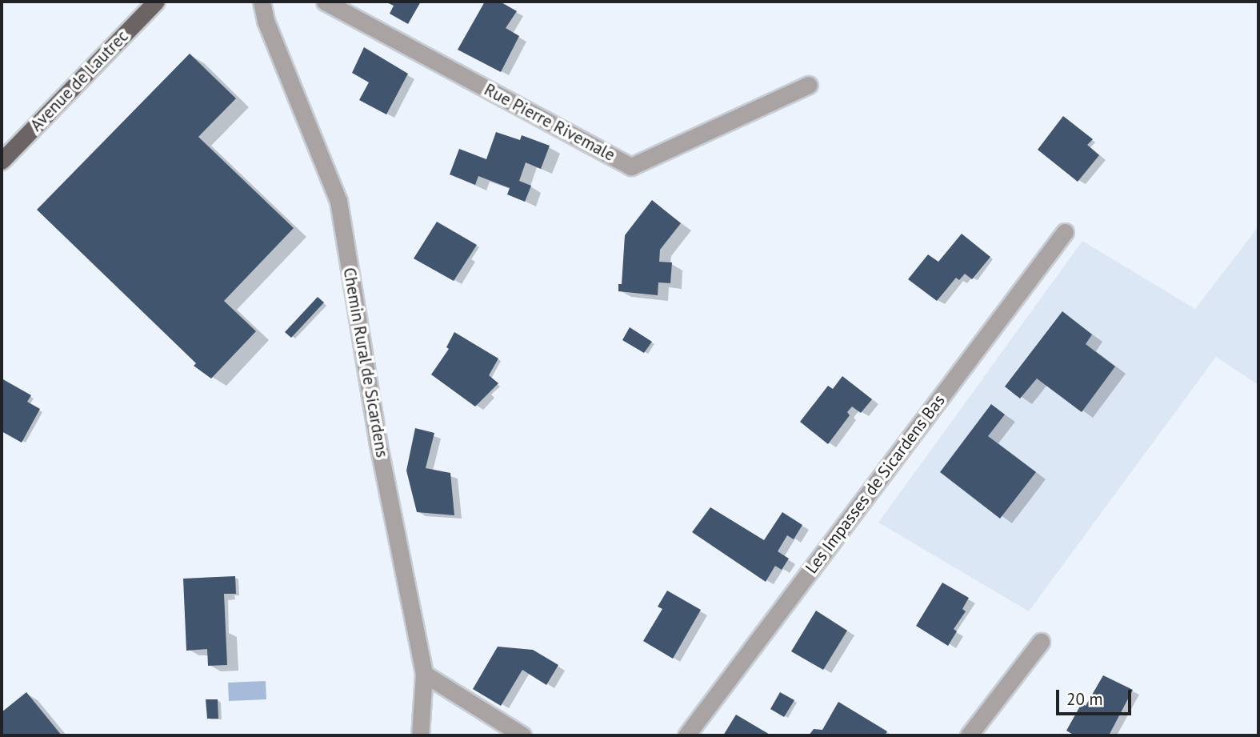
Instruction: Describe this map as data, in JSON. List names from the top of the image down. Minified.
{"streets":{"main road":["Avenue de Lautrec"],"street":["Rue Pierre Rivemale","Chemin Rural de Sicardens","Les Impasses de Sicardens Bas"]},"scale_bar":"20 m"}
